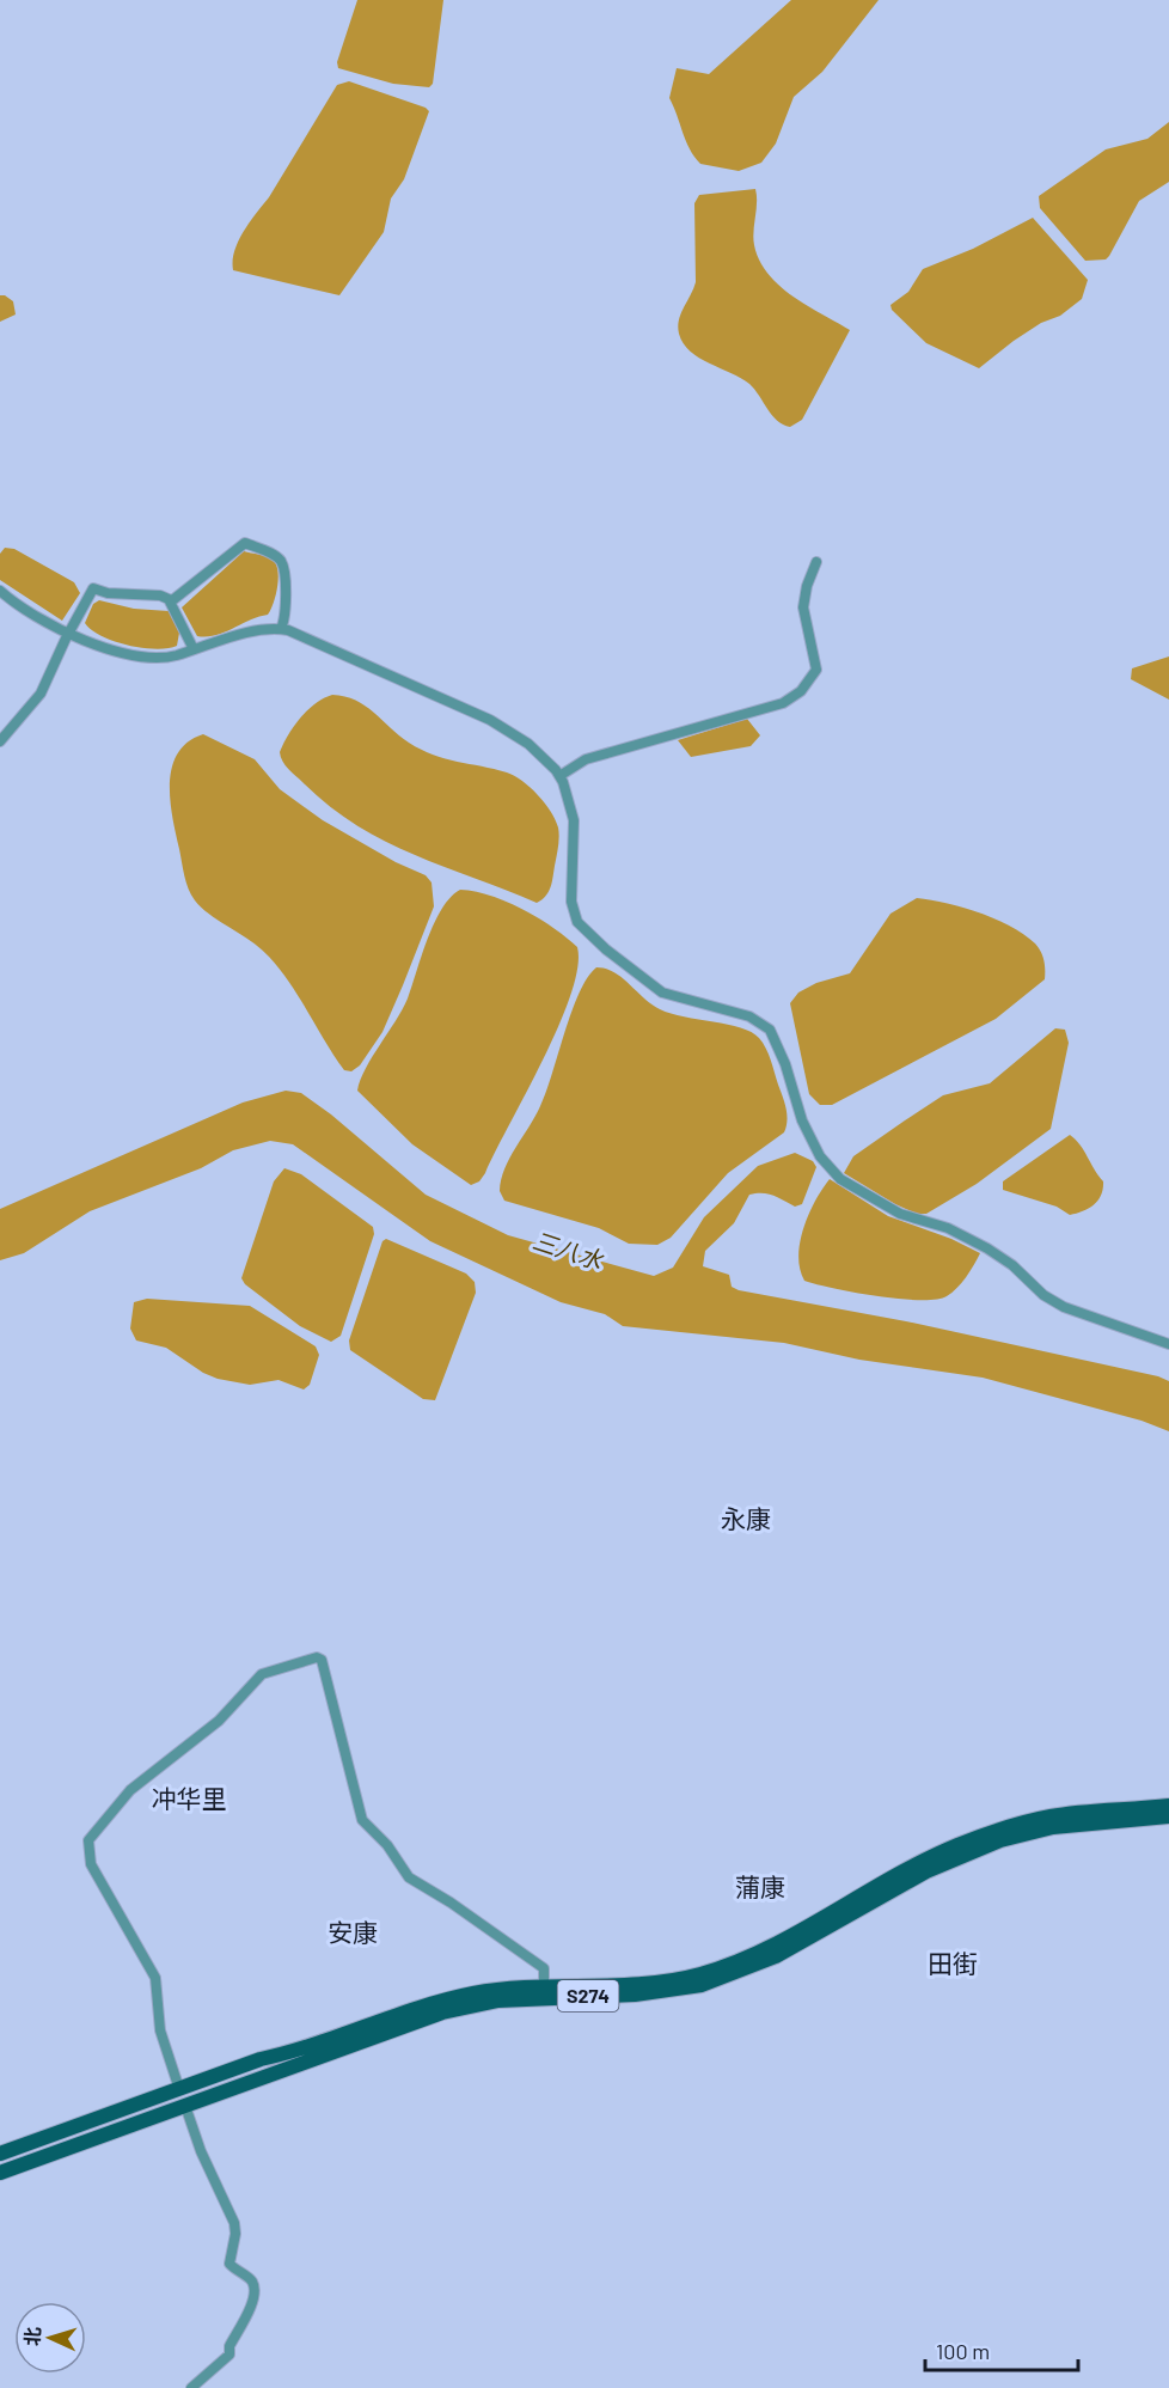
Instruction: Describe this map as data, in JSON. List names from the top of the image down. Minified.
{"streets":{"main road":["S274"]},"districts":["永康","冲华里","蒲康","安康","田街"],"water":["三八水"],"scale_bar":"100 m","north":"left"}
